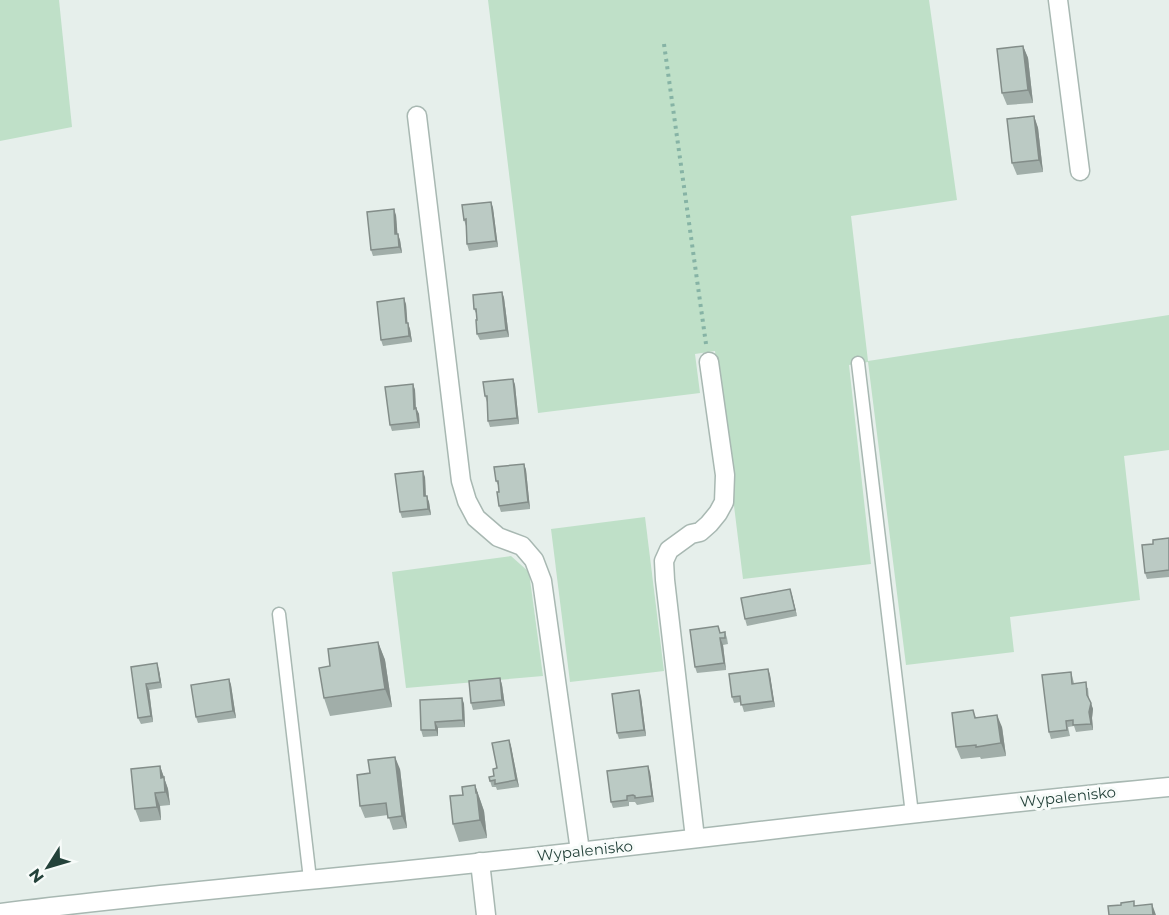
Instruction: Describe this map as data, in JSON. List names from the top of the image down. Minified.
{"streets":{"street":["Wypalenisko"]},"north":"bottom left"}
